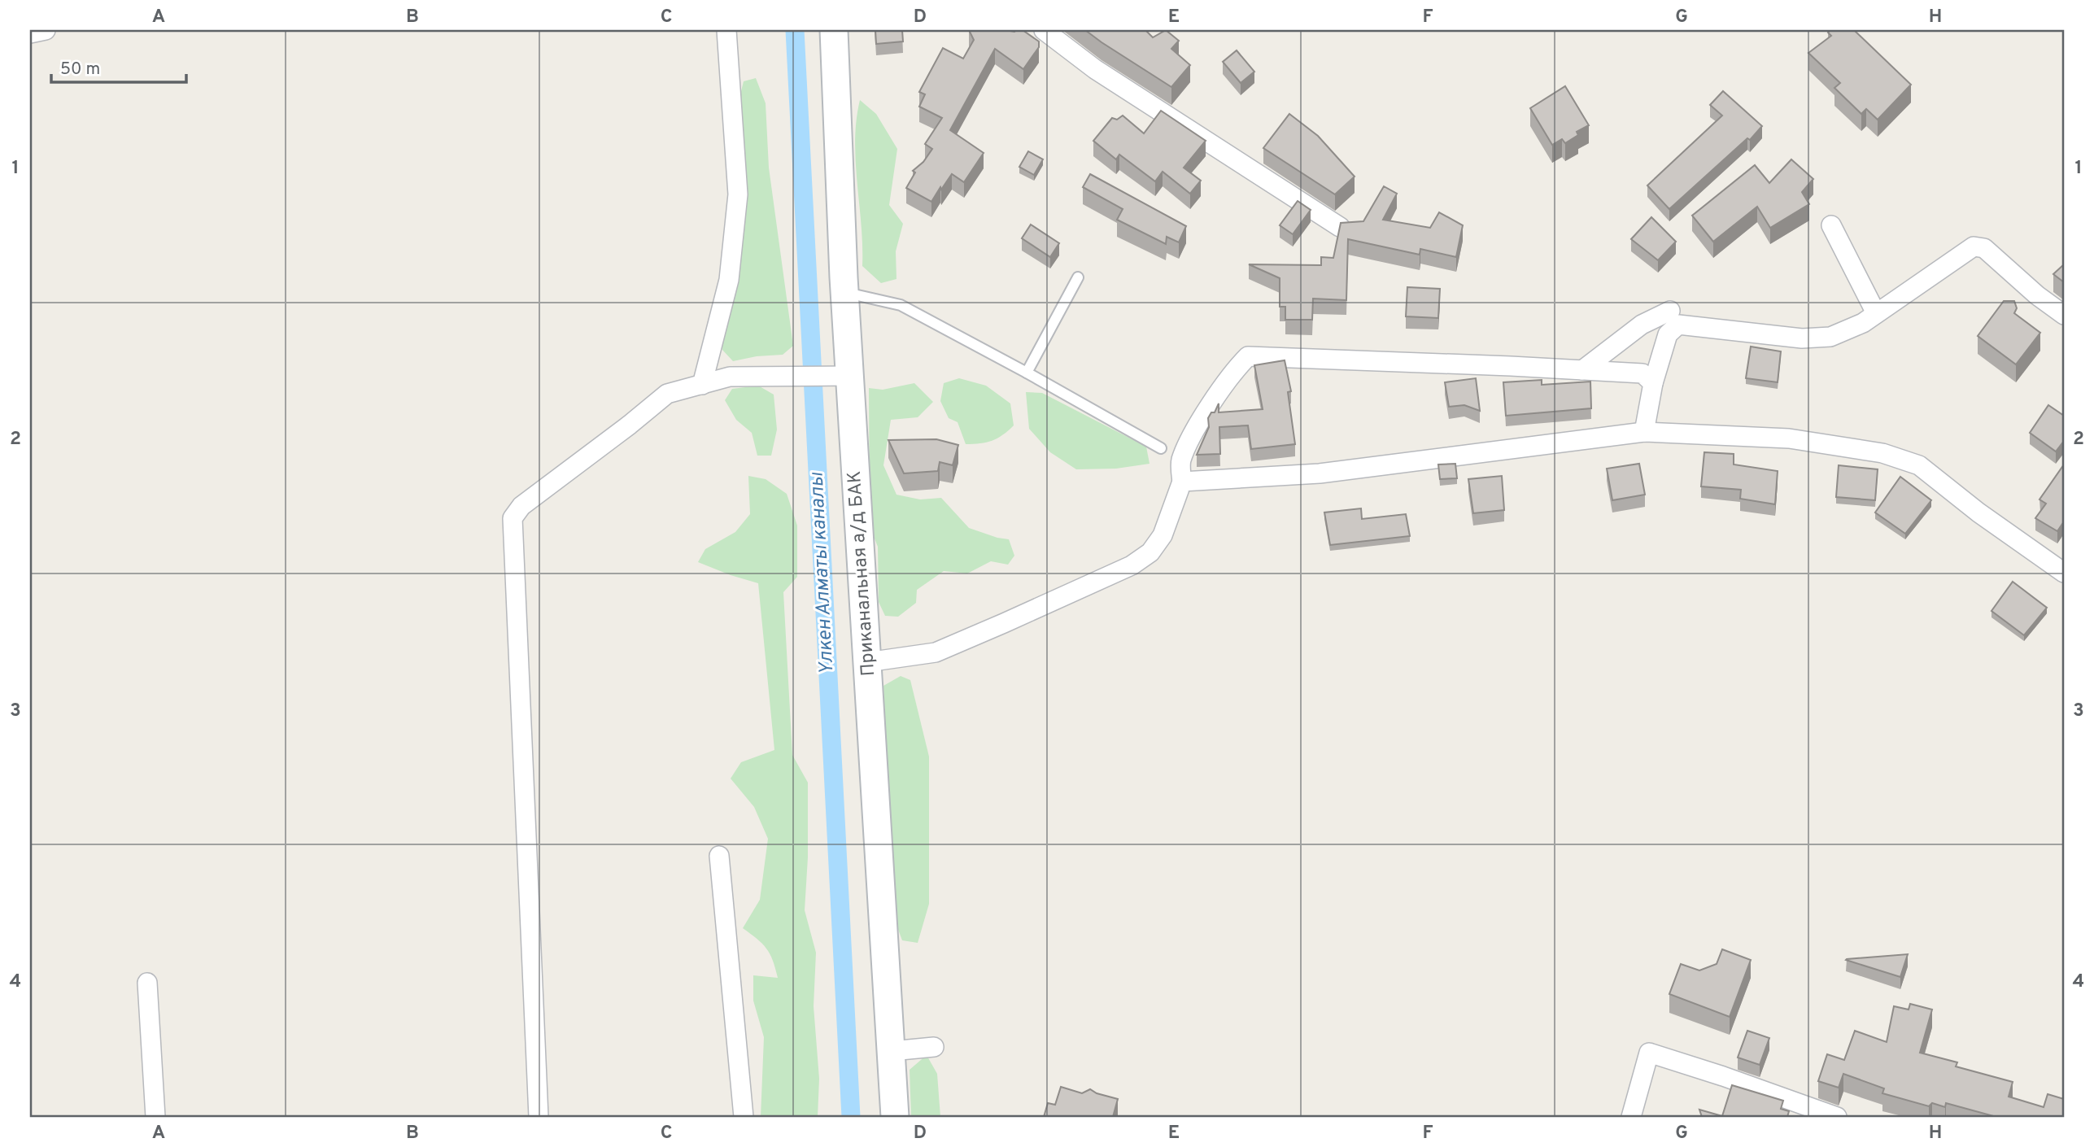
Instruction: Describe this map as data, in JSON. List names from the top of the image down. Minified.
{"streets":{"main road":["Приканальная а/д БАК"]},"water":["Үлкен Алматы каналы"],"scale_bar":"50 m","grid":{"columns":["A","B","C","D","E","F","G","H"],"rows":["1","2","3","4"]}}
